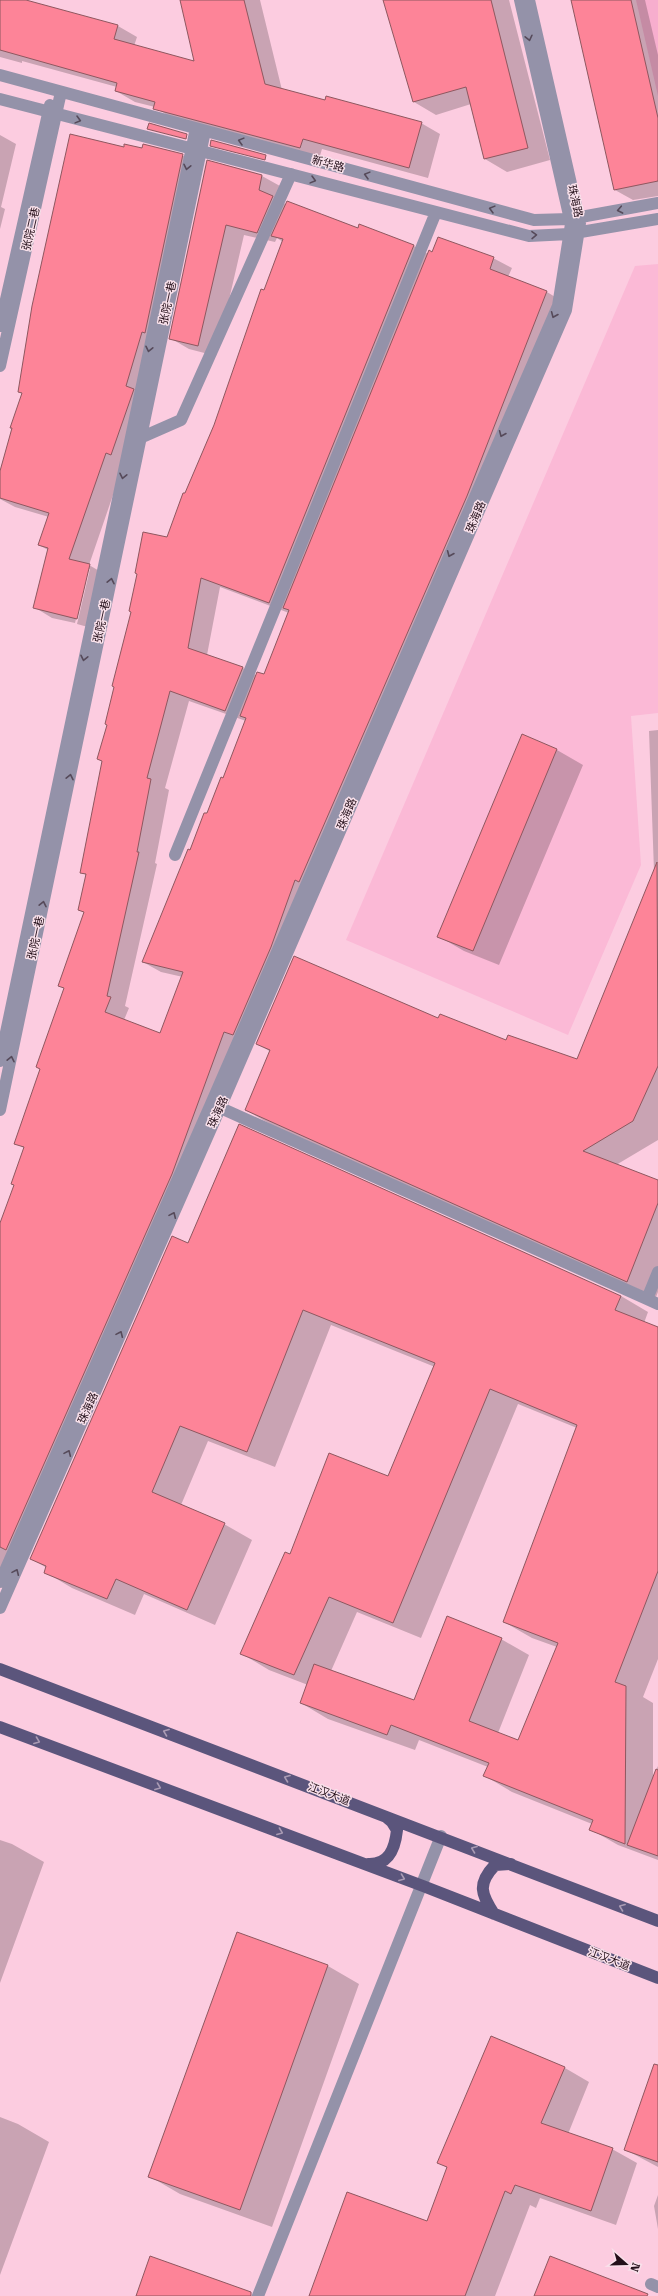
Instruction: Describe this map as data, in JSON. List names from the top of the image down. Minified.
{"streets":{"main road":["江汉大道"],"street":["新华路","珠海路","张院二巷","张院一巷"]},"crossings":[["新华路","珠海路"],["新华路","张院二巷"],["新华路","张院一巷"]],"north":"right"}
